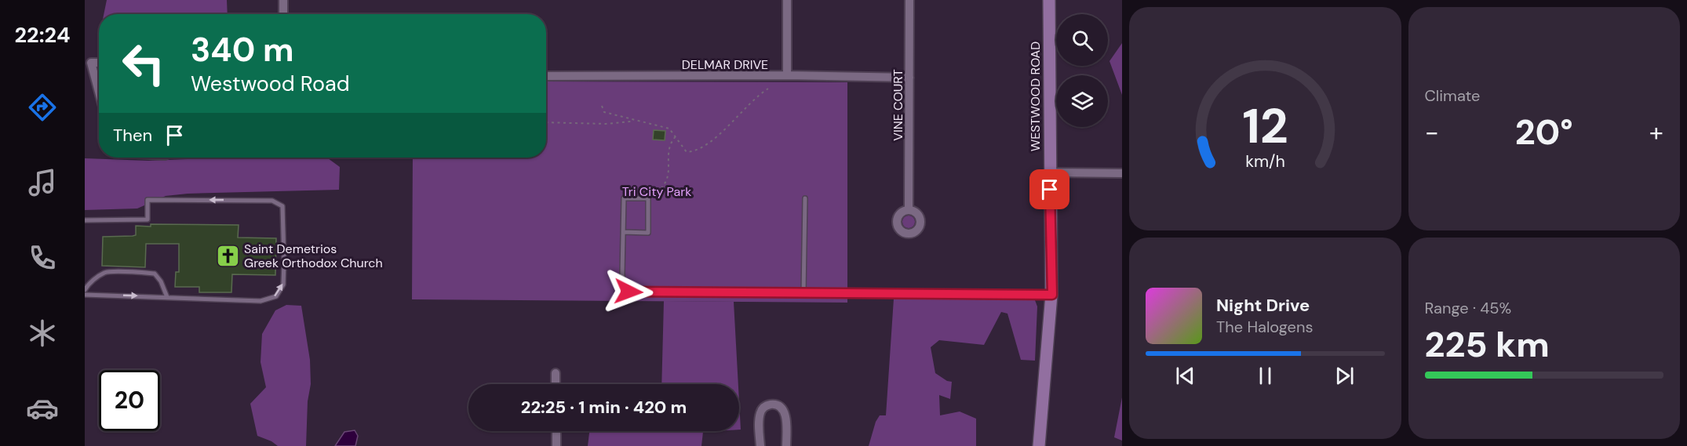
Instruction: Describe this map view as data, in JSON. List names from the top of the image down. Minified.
{"streets":{"street":["DELMAR DRIVE","WESTWOOD ROAD","VINE COURT"]},"crossings":[["DELMAR DRIVE","VINE COURT"]],"parks":["Tri City Park"],"places":{"church":["Saint Demetrios Greek Orthodox Church"]},"page":{"tabs":"22:24","tile":["Climate",["Range · 45%","225 km"]],"turn":["340 m","Westwood Road"],"then":"Then","heat":["−","20°","+"],"song":["Night Drive","The Halogens"],"limit":"20","trip":"22:25 · 1 min · 420 m","gauge":["12","km/h"]}}
